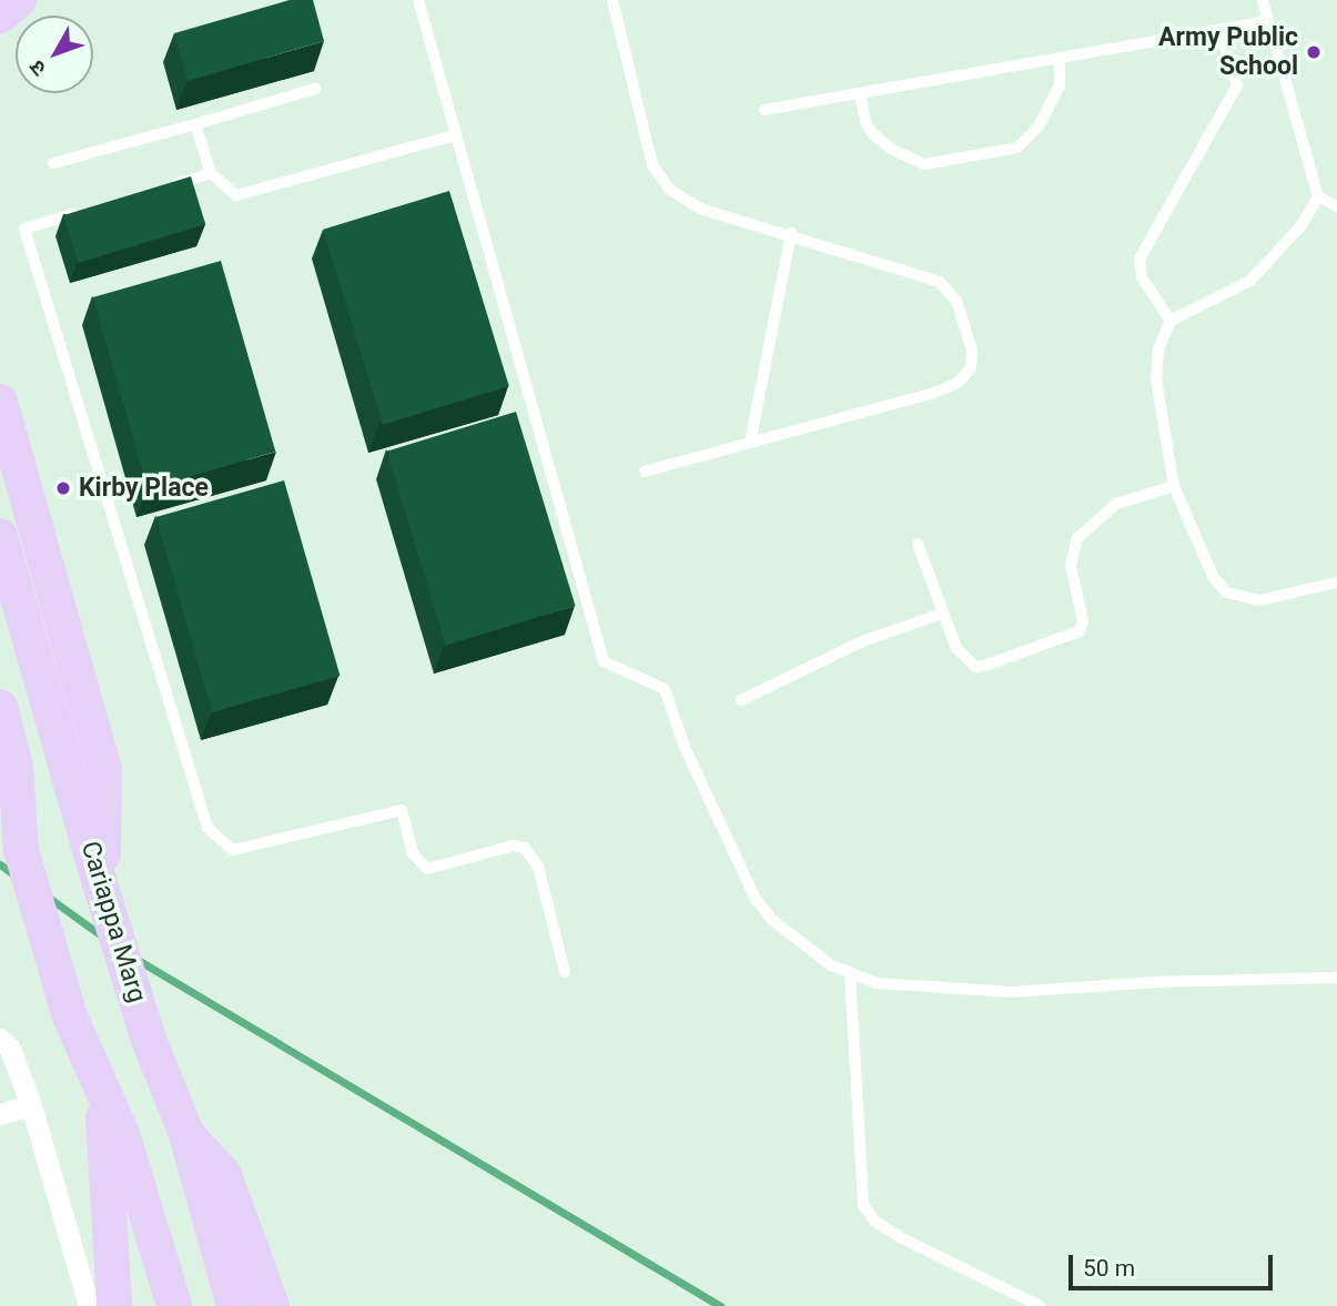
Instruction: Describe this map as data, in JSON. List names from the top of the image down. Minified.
{"streets":{"main road":["Cariappa Marg"]},"places":["Army Public School","Kirby Place"],"scale_bar":"50 m","north":"bottom left"}
